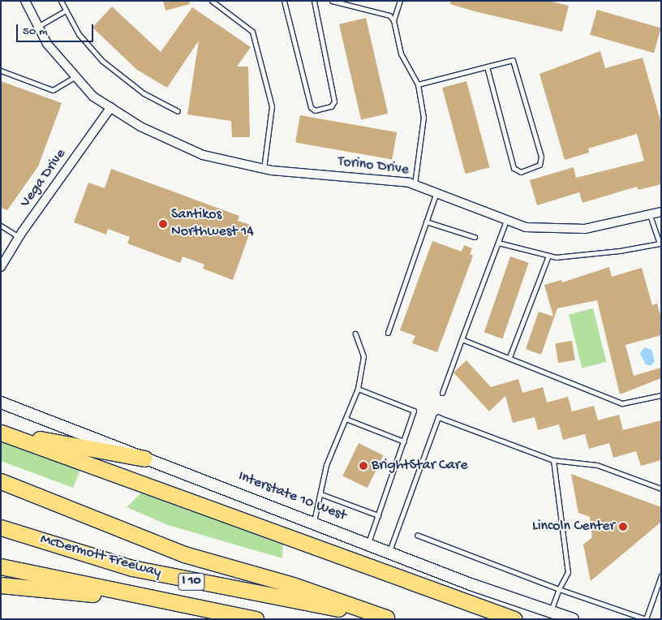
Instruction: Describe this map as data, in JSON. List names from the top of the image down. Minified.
{"streets":{"highway":["McDermott Freeway","I 10"],"main road":["Interstate 10 West"],"street":["Torino Drive","Vega Drive"]},"crossings":[["Torino Drive","Vega Drive"]],"places":["Santikos Northwest 14","BrightStar Care","Lincoln Center"],"scale_bar":"50 m"}
